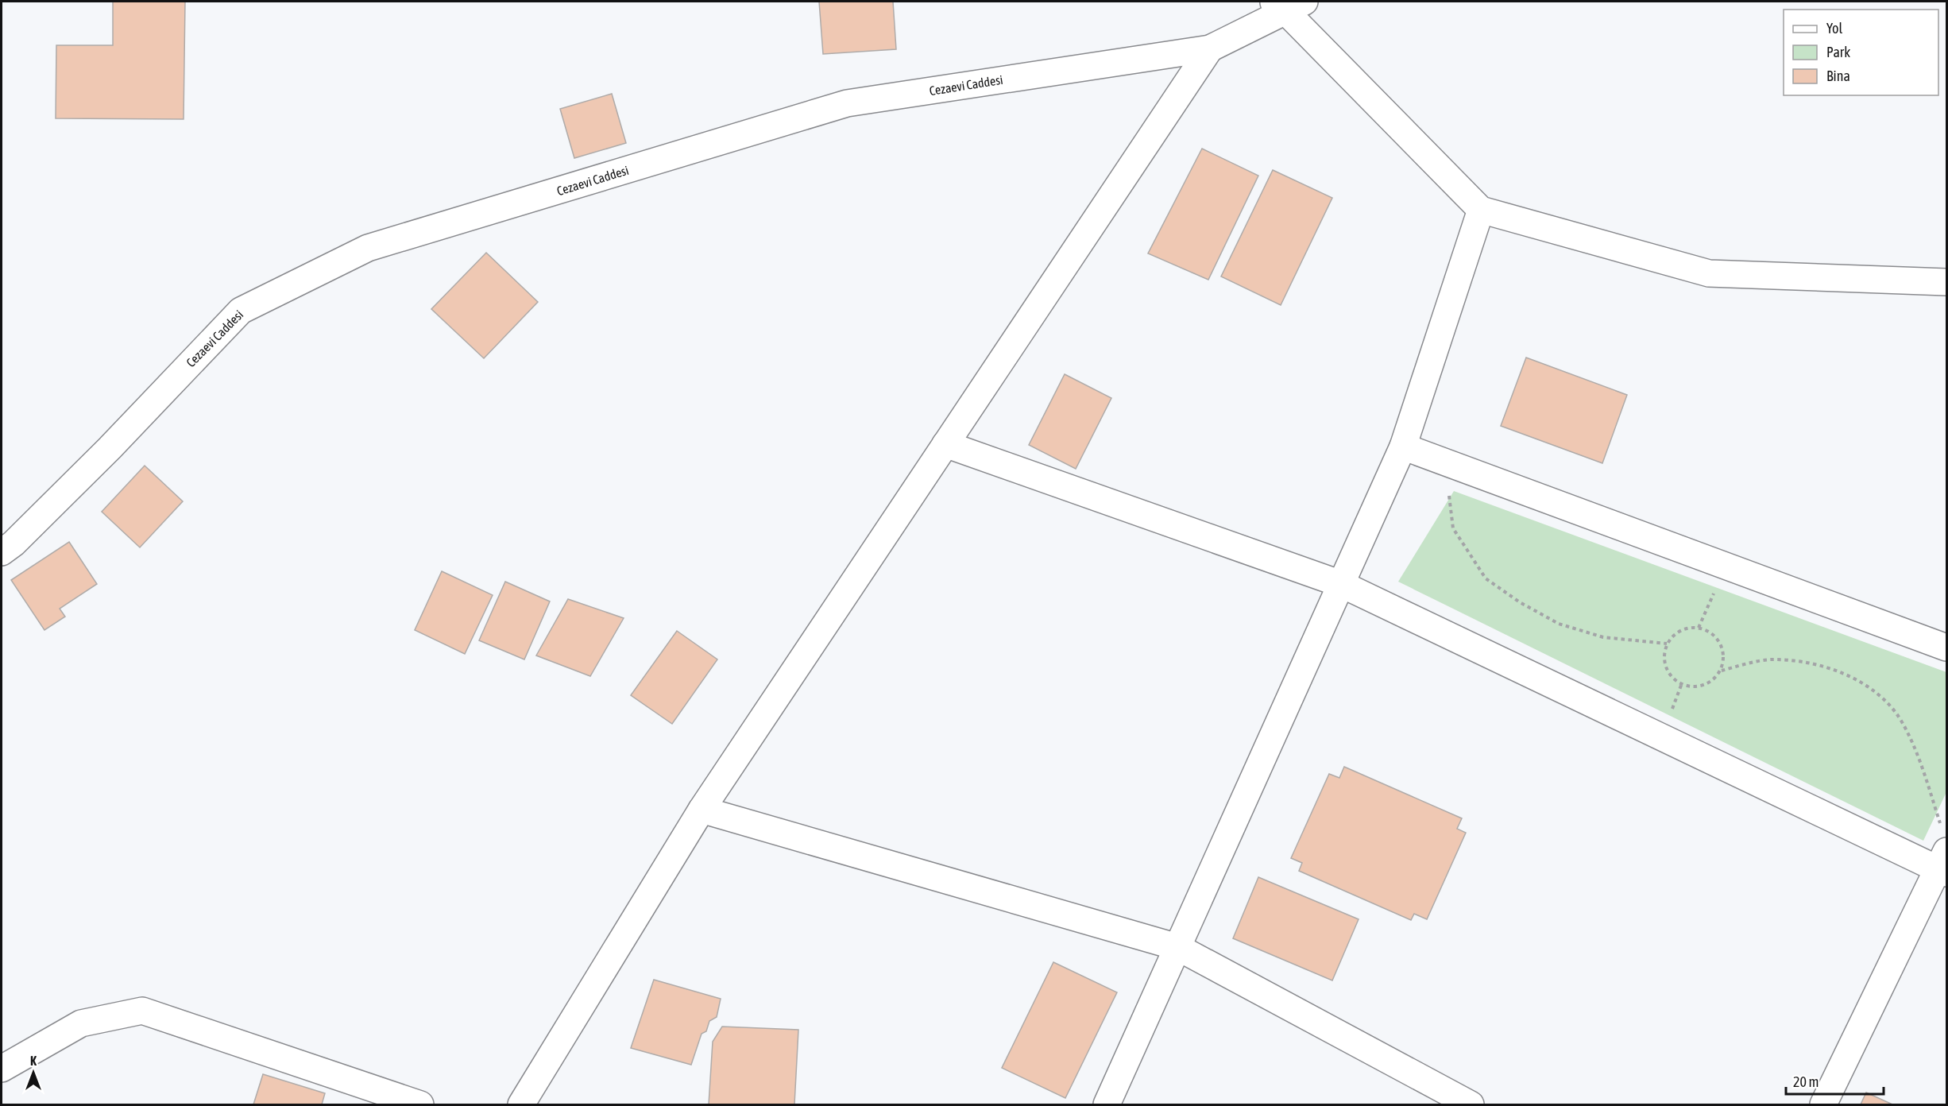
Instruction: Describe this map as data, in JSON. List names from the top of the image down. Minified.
{"streets":{"street":["Cezaevi Caddesi"]},"legend":["Yol","Park","Bina"],"scale_bar":"20 m","north":"top"}
